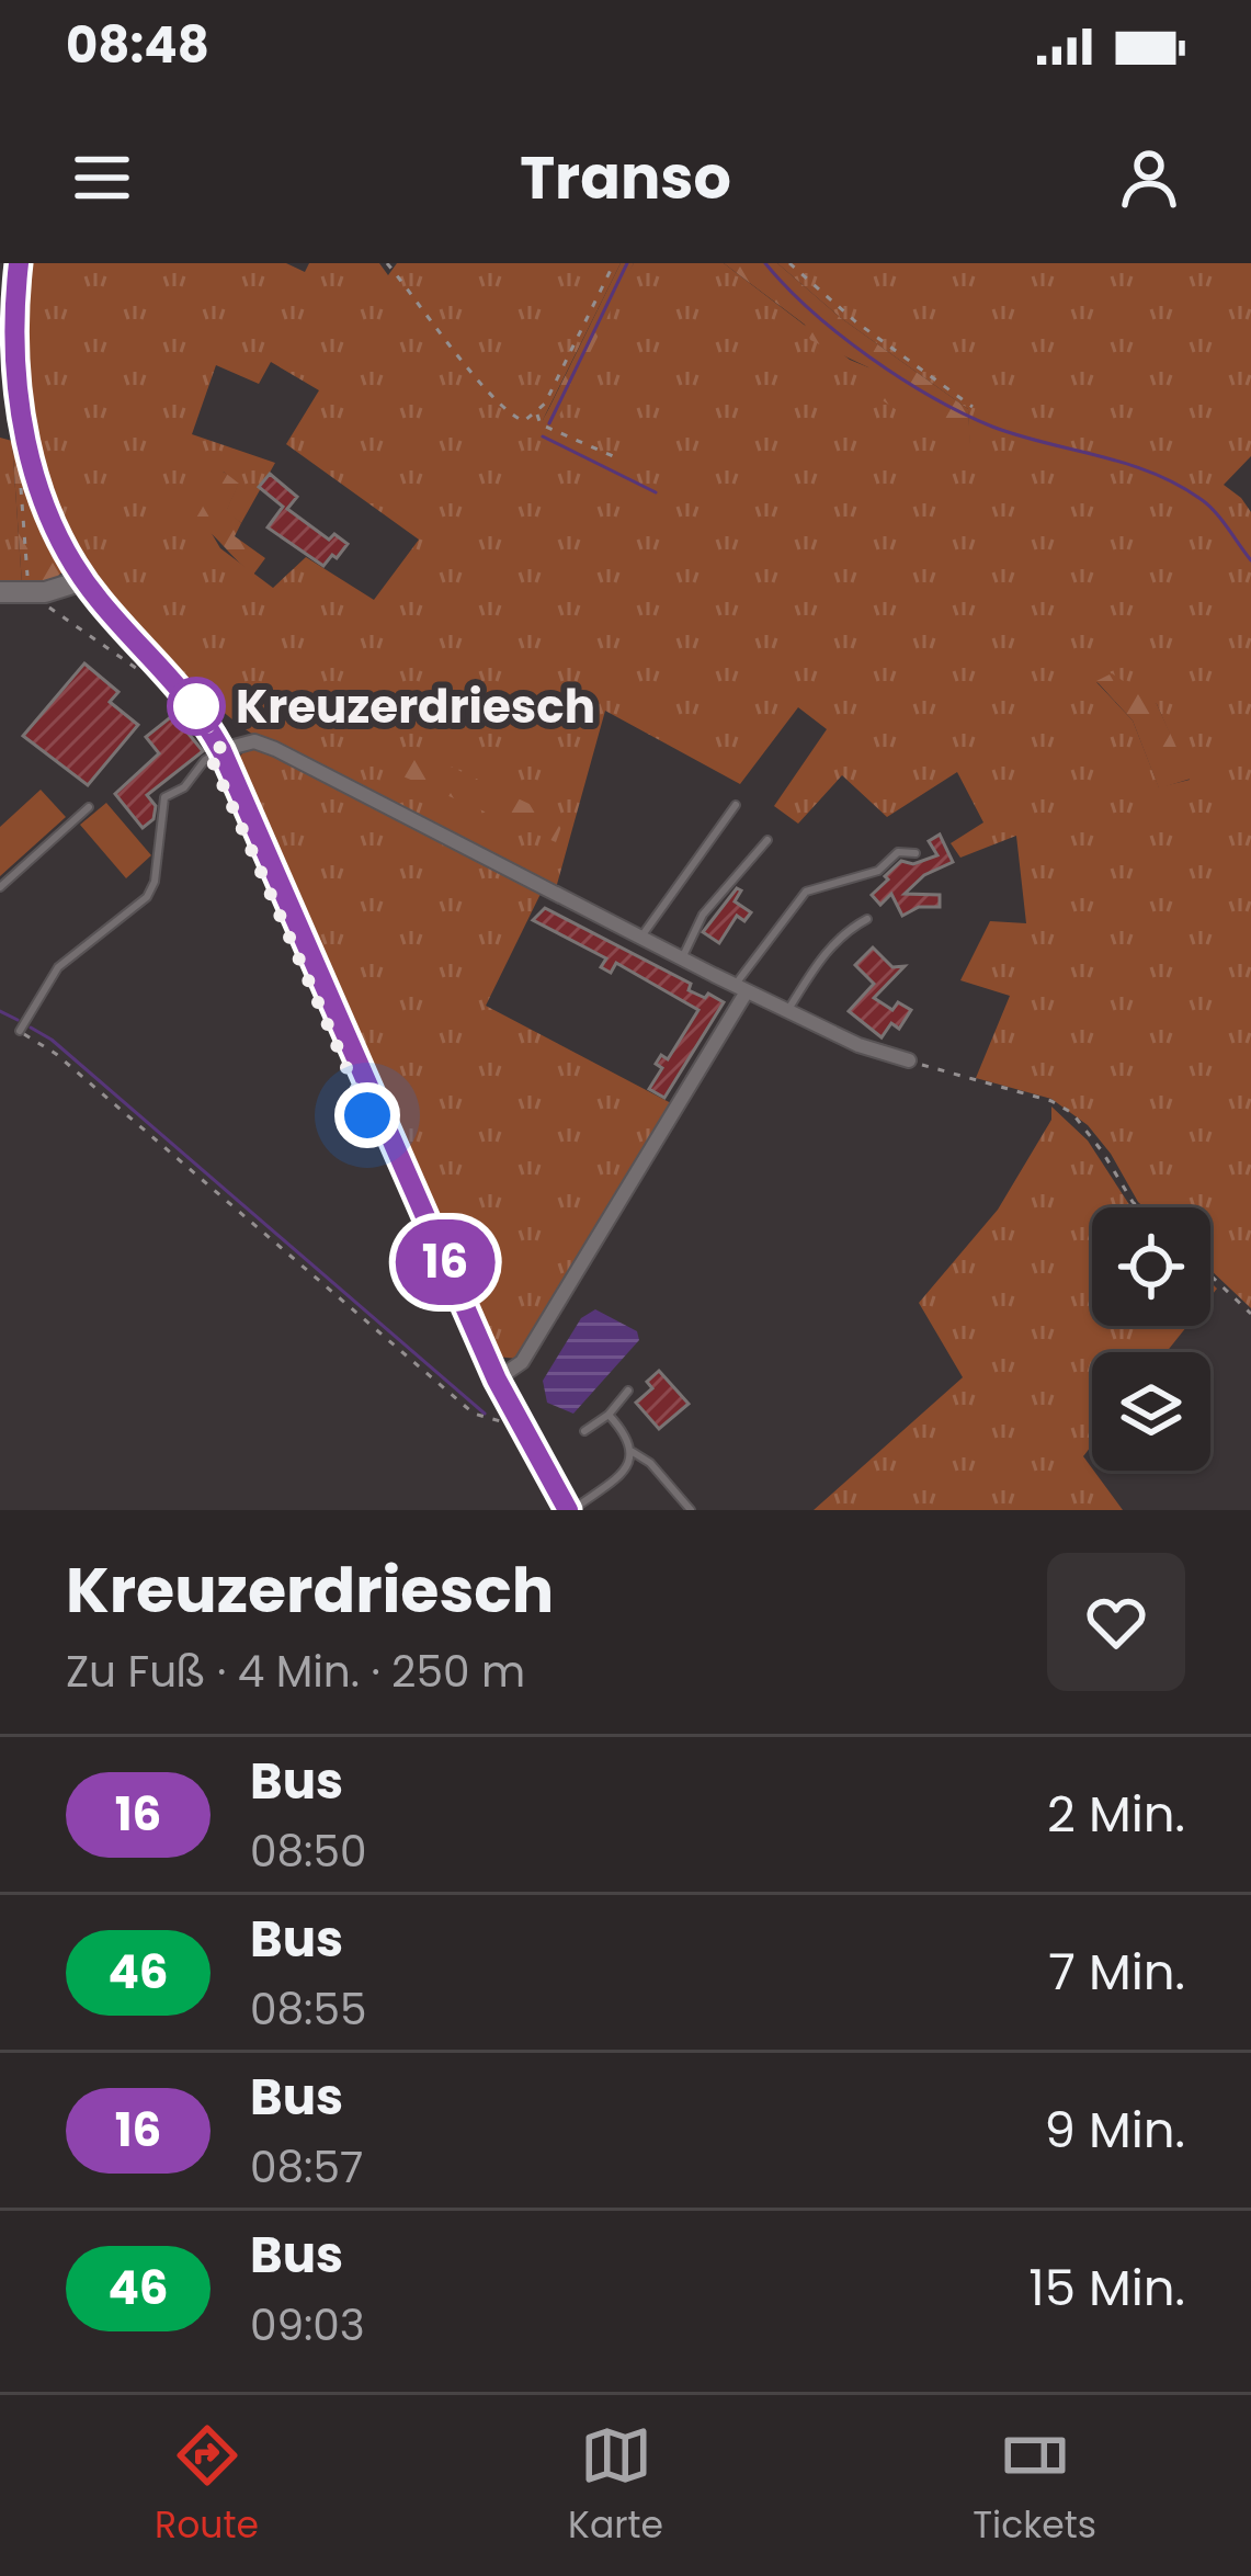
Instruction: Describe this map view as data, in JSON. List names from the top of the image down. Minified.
{"places":["Kreuzerdriesch"],"lines":["bus line 16"],"page":{"status":"08:48","header":"Transo","on_map":"16","heading":["Kreuzerdriesch","Zu Fuß · 4 Min. · 250 m"],"list":[{"mark":"16","name":"Bus","note":"08:50","value":"2 Min."},{"mark":"46","name":"Bus","note":"08:55","value":"7 Min."},{"mark":"16","name":"Bus","note":"08:57","value":"9 Min."},{"mark":"46","name":"Bus","note":"09:03","value":"15 Min."}],"tabs":["Route","Karte","Tickets"]}}
